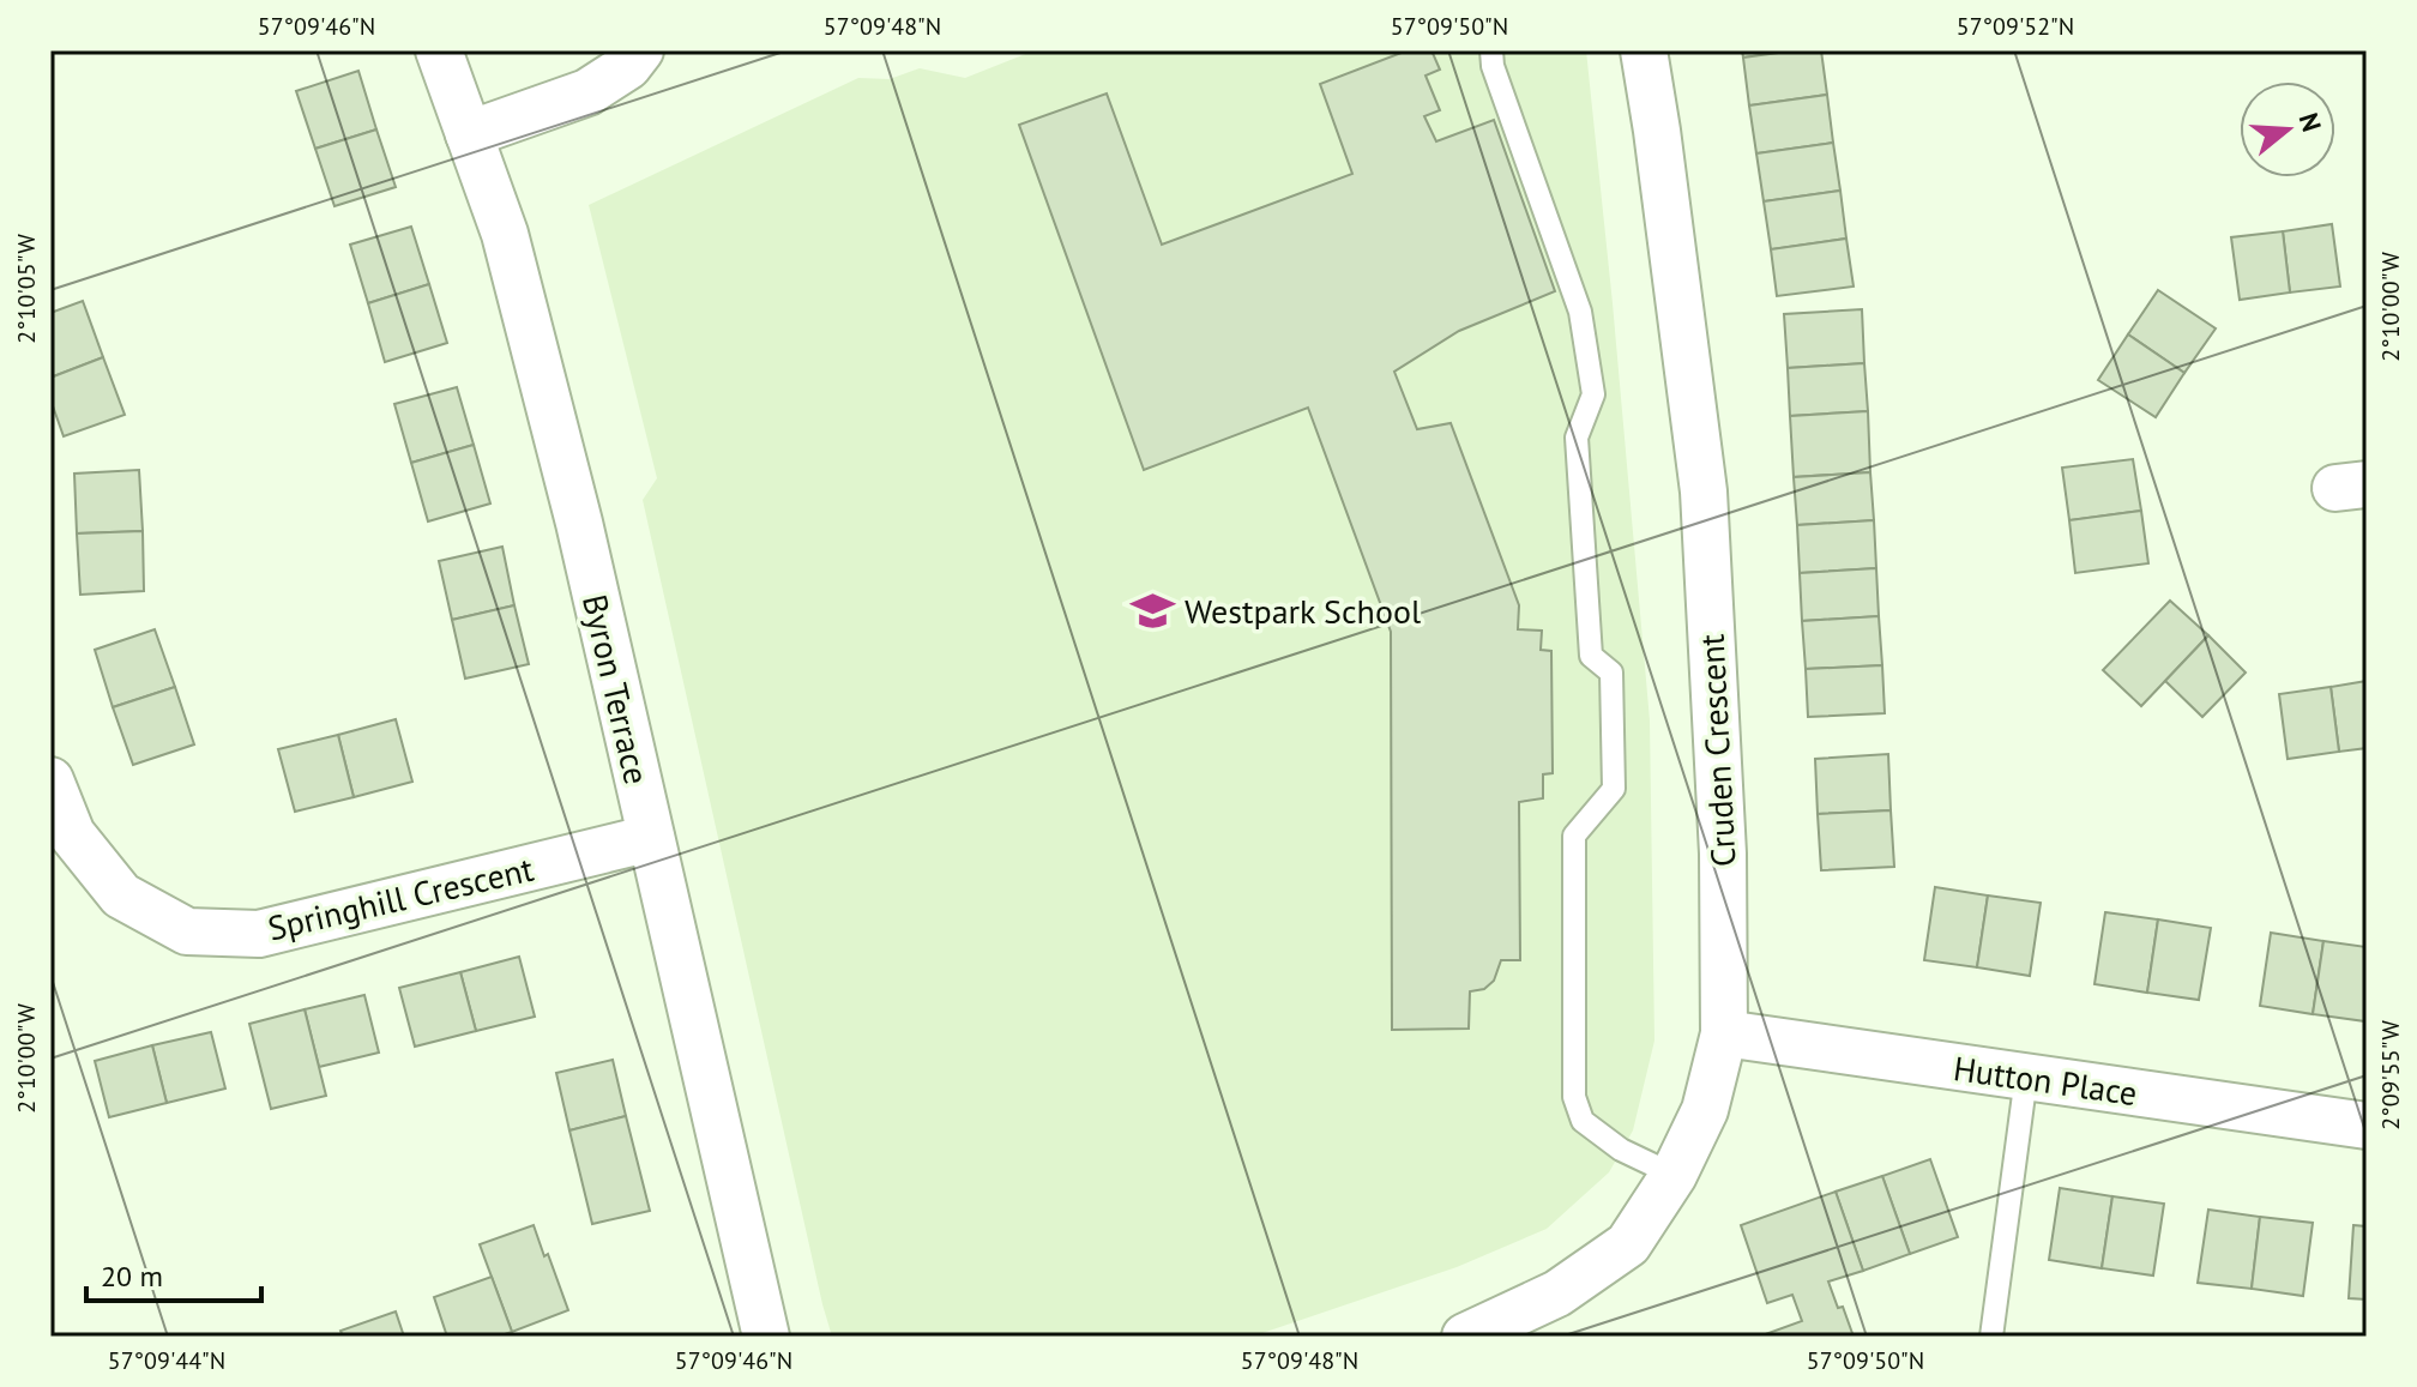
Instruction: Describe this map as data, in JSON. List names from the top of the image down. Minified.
{"streets":{"street":["Byron Terrace","Cruden Crescent","Springhill Crescent","Hutton Place"]},"crossings":[["Byron Terrace","Springhill Crescent"],["Cruden Crescent","Hutton Place"]],"places":{"school or university":["Westpark School"]},"scale_bar":"20 m","north":"right","coordinates":["57°09'46\"N","57°09'48\"N","57°09'50\"N","57°09'52\"N","2°10'05\"W","2°10'00\"W","2°09'55\"W","57°09'44\"N"]}
